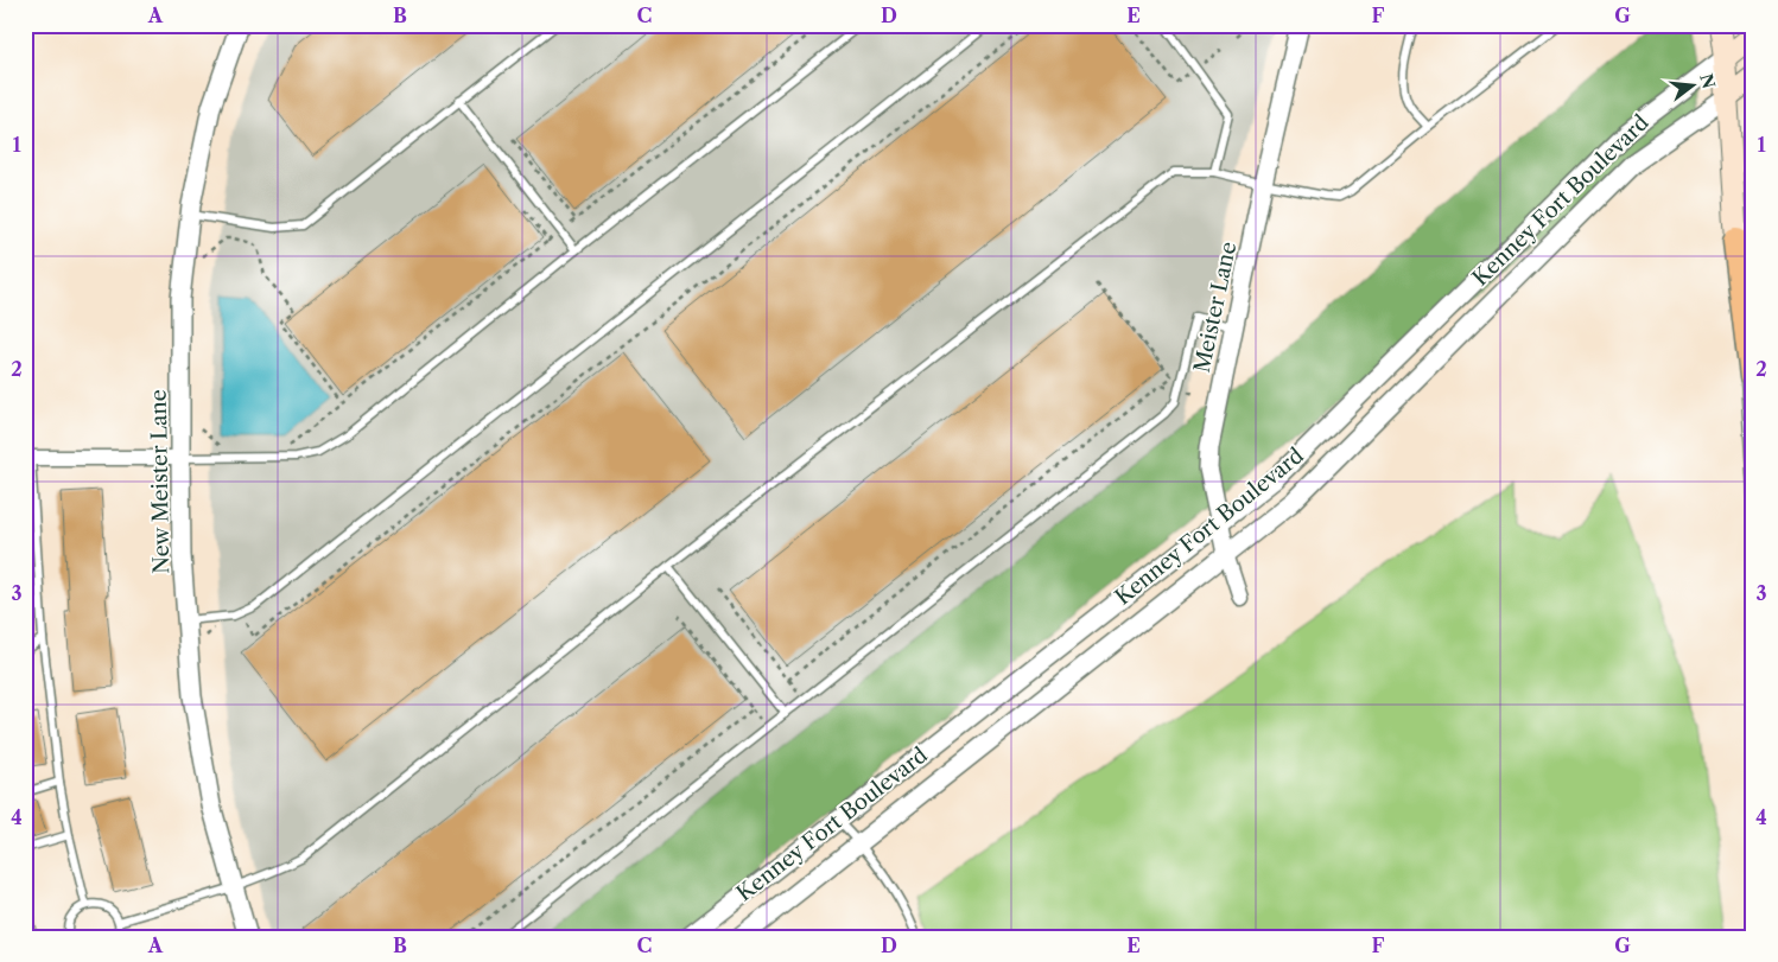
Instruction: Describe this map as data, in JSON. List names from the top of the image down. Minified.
{"streets":{"main road":["Kenney Fort Boulevard"],"street":["Meister Lane","New Meister Lane"]},"crossings":[["Kenney Fort Boulevard","Meister Lane"]],"north":"right","grid":{"columns":["A","B","C","D","E","F","G"],"rows":["1","2","3","4"]}}
